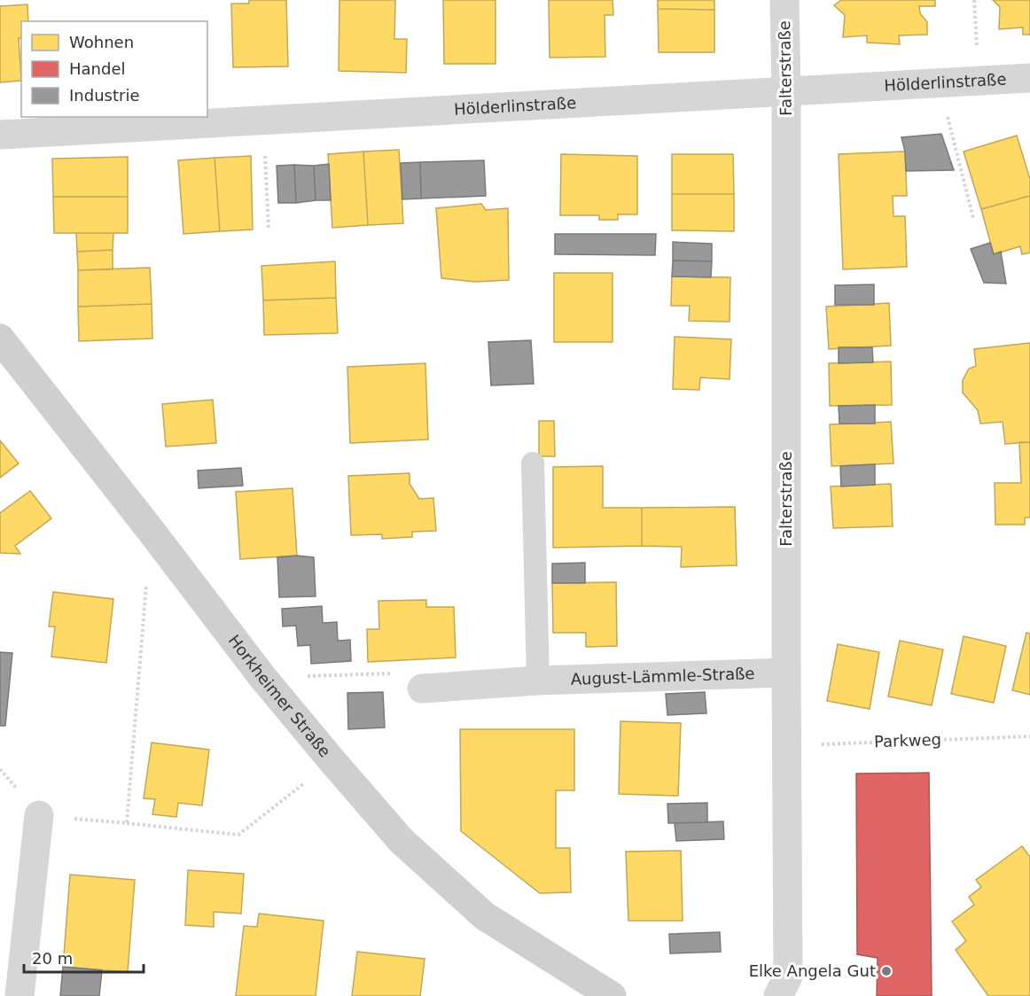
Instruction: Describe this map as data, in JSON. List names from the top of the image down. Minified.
{"streets":{"main road":["Horkheimer Straße"],"street":["Falterstraße","Hölderlinstraße","August-Lämmle-Straße"],"path":["Parkweg"]},"crossings":[["Falterstraße","Hölderlinstraße"],["Falterstraße","August-Lämmle-Straße"],["Falterstraße","Parkweg"]],"places":["Elke Angela Gut"],"legend":["Wohnen","Handel","Industrie"],"scale_bar":"20 m"}
